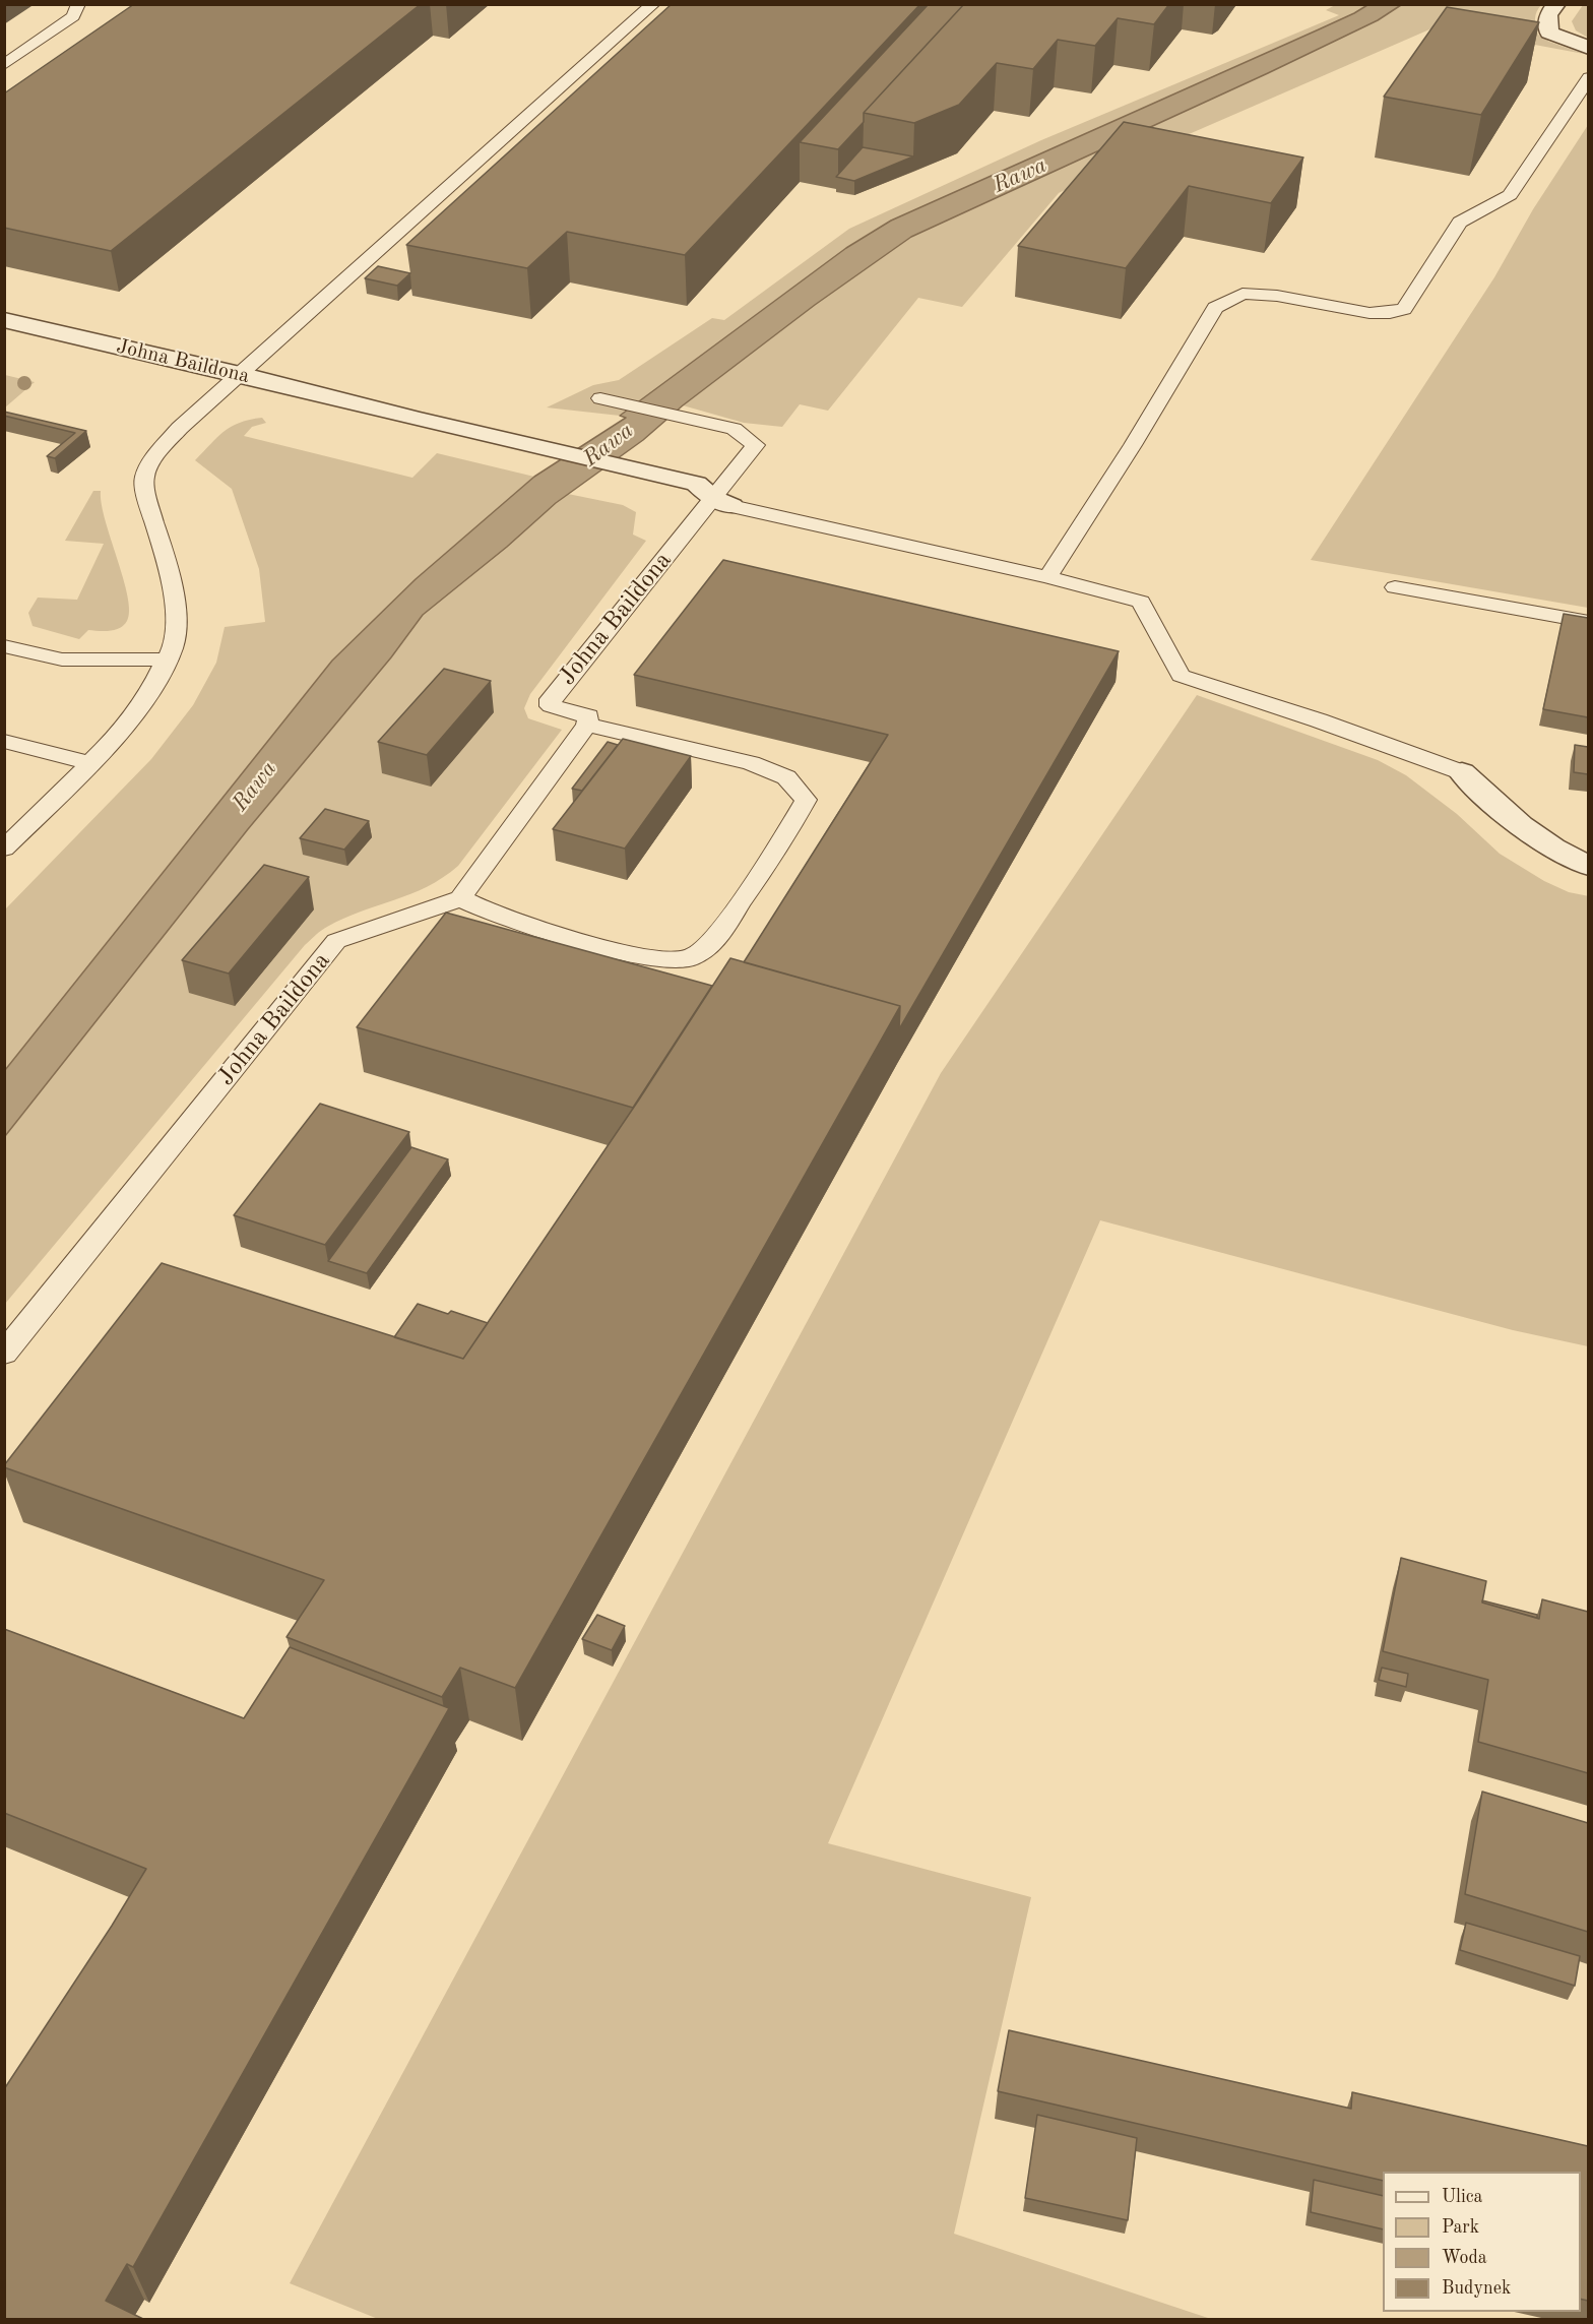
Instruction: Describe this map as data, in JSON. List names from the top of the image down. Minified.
{"streets":{"street":["Johna Baildona"]},"water":["Rawa"],"legend":["Ulica","Park","Woda","Budynek"]}
